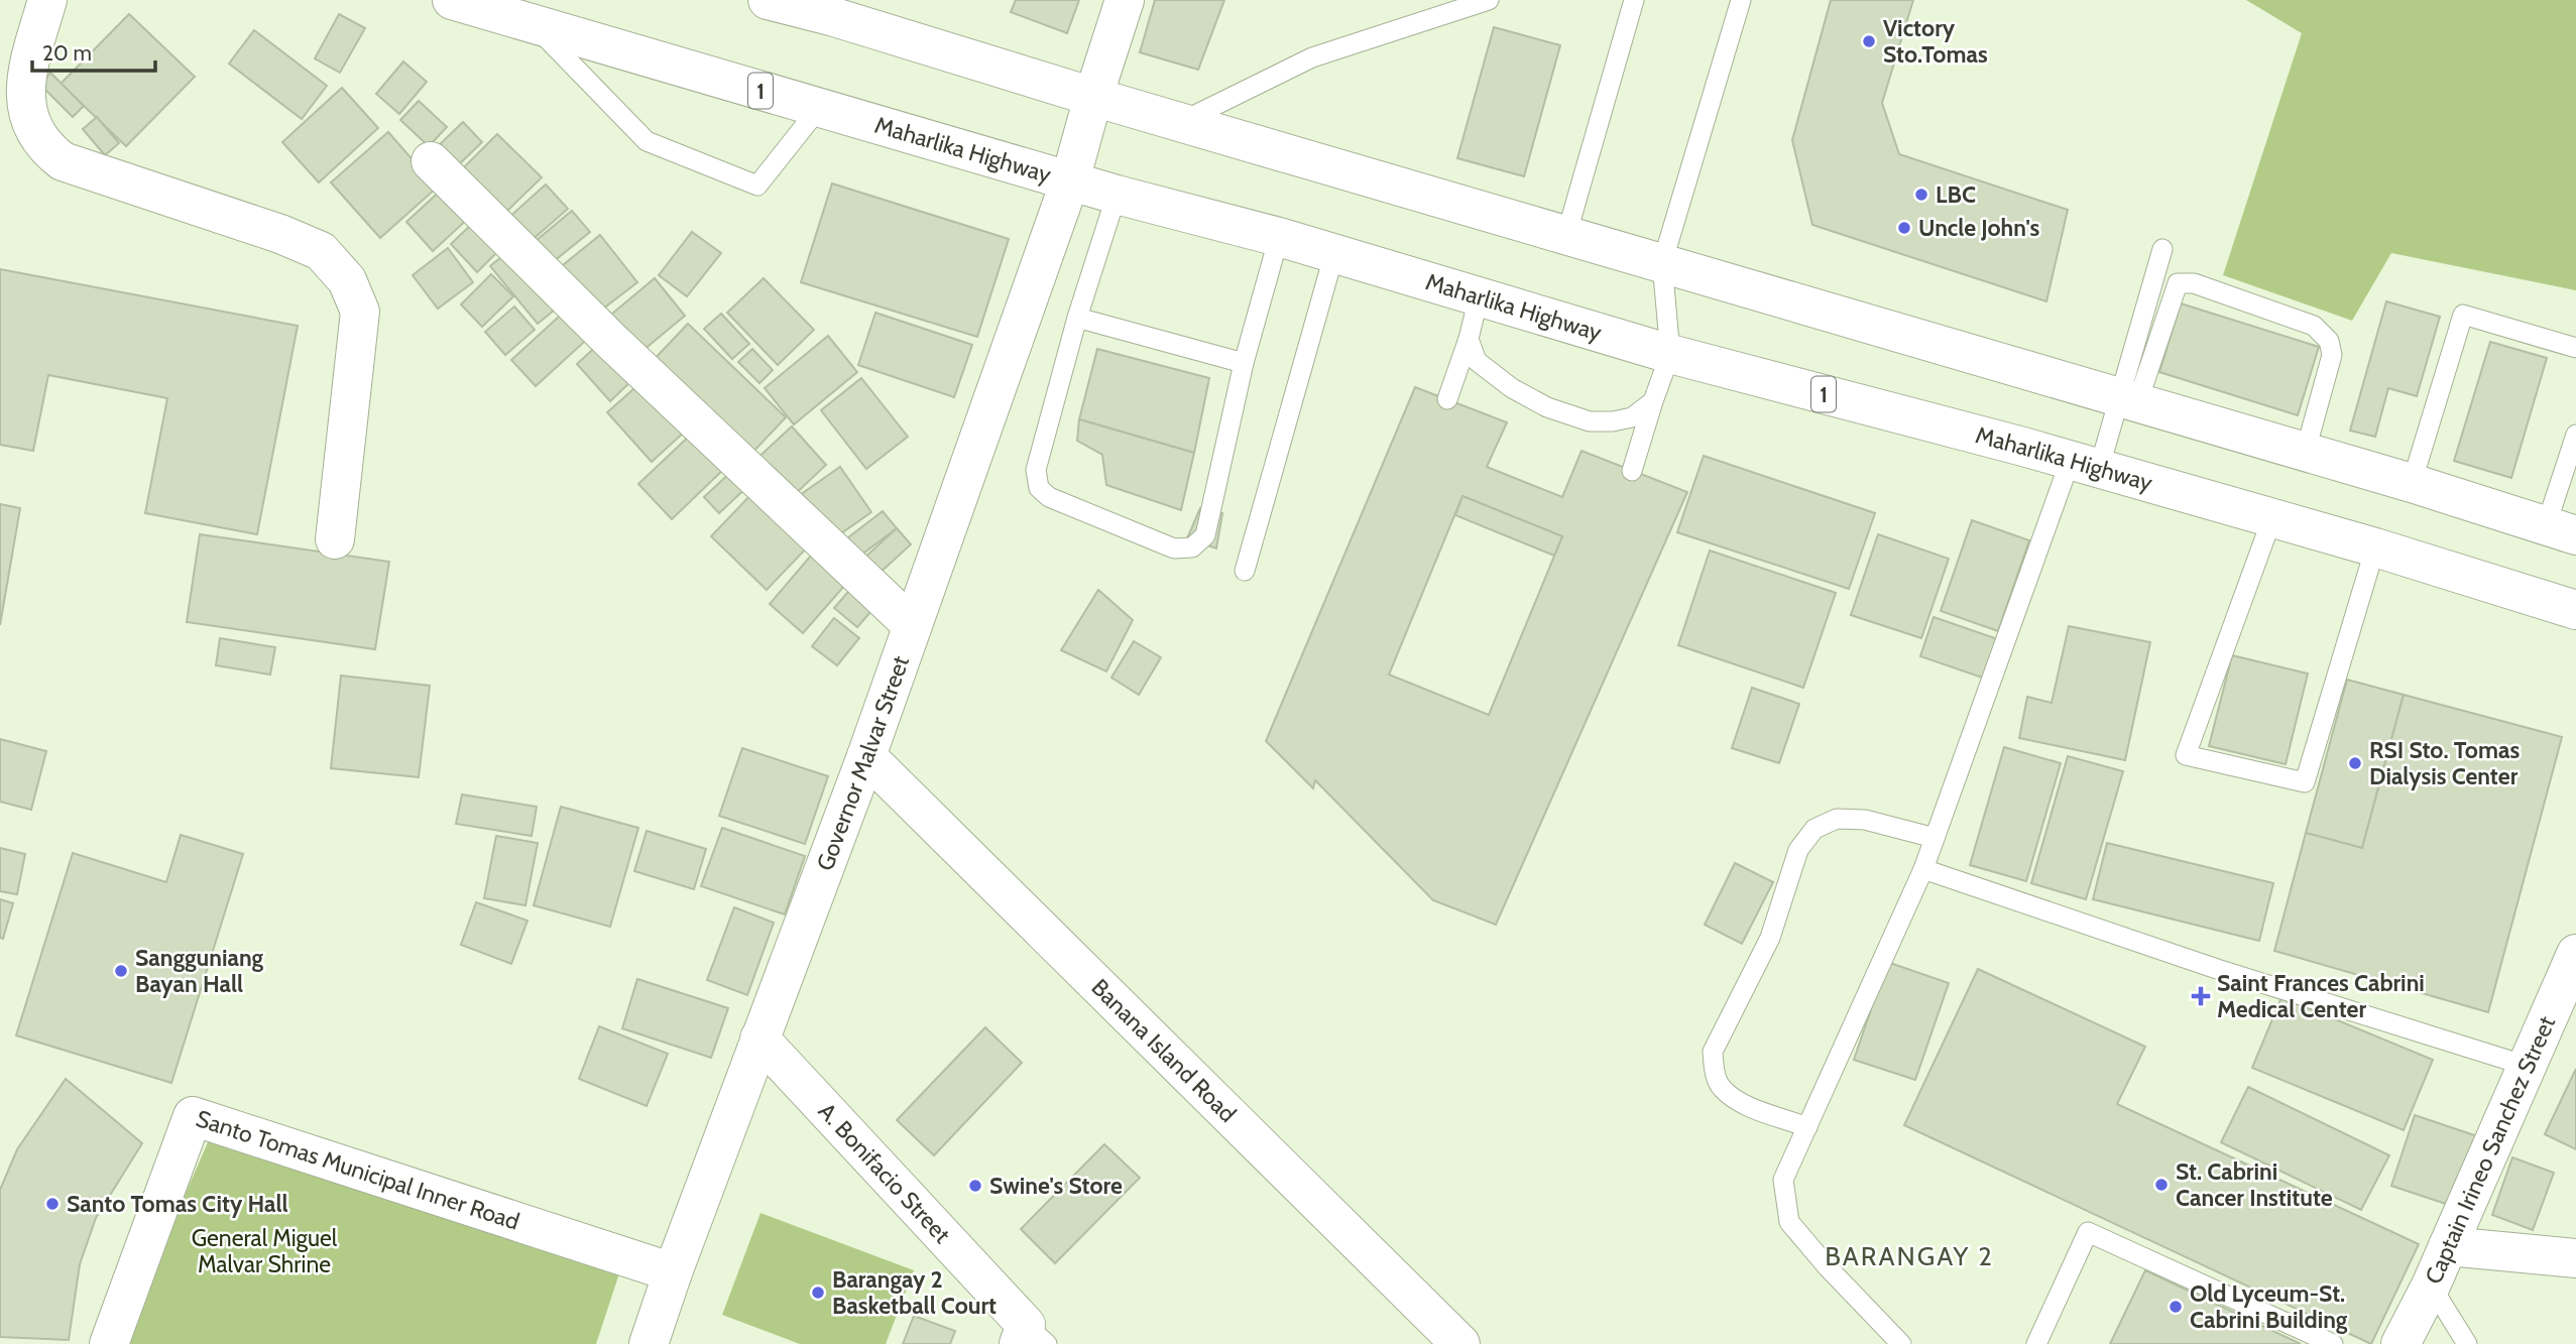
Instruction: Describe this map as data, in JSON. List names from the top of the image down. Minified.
{"streets":{"main road":["1","Maharlika Highway","Governor Malvar Street","Banana Island Road","Captain Irineo Sanchez Street","A. Bonifacio Street","Santo Tomas Municipal Inner Road"]},"crossings":[["Maharlika Highway","Governor Malvar Street"],["Governor Malvar Street","Banana Island Road"],["Governor Malvar Street","A. Bonifacio Street"],["Governor Malvar Street","Santo Tomas Municipal Inner Road"]],"districts":["BARANGAY 2"],"parks":["General Miguel Malvar Shrine"],"places":{"other":["Victory Sto.Tomas","LBC","Uncle John's","RSI Sto. Tomas Dialysis Center","Sangguniang Bayan Hall","St. Cabrini Cancer Institute","Swine's Store","Santo Tomas City Hall","Barangay 2 Basketball Court","Old Lyceum-St. Cabrini Building"],"health":["Saint Frances Cabrini Medical Center"]},"scale_bar":"20 m"}
